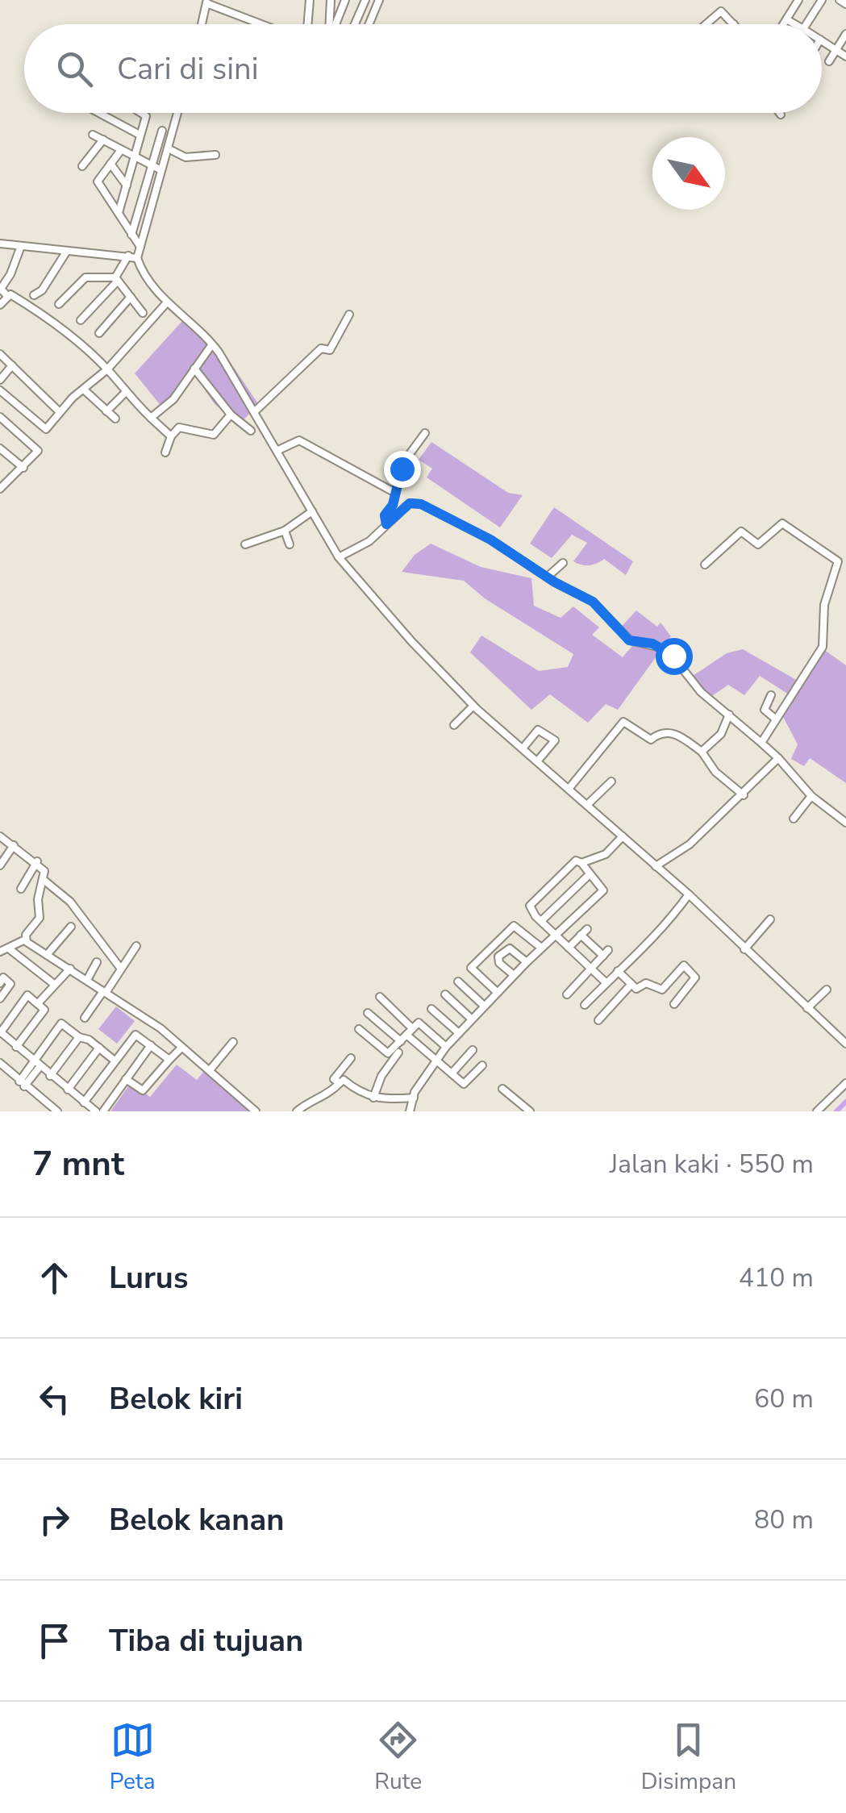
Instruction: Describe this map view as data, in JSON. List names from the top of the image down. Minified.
{"north":"bottom right","page":{"search":"Cari di sini","heading":["7 mnt","Jalan kaki · 550 m"],"list":[["Lurus","410 m"],["Belok kiri","60 m"],["Belok kanan","80 m"],"Tiba di tujuan"],"nav":["Peta","Rute","Disimpan"]}}
